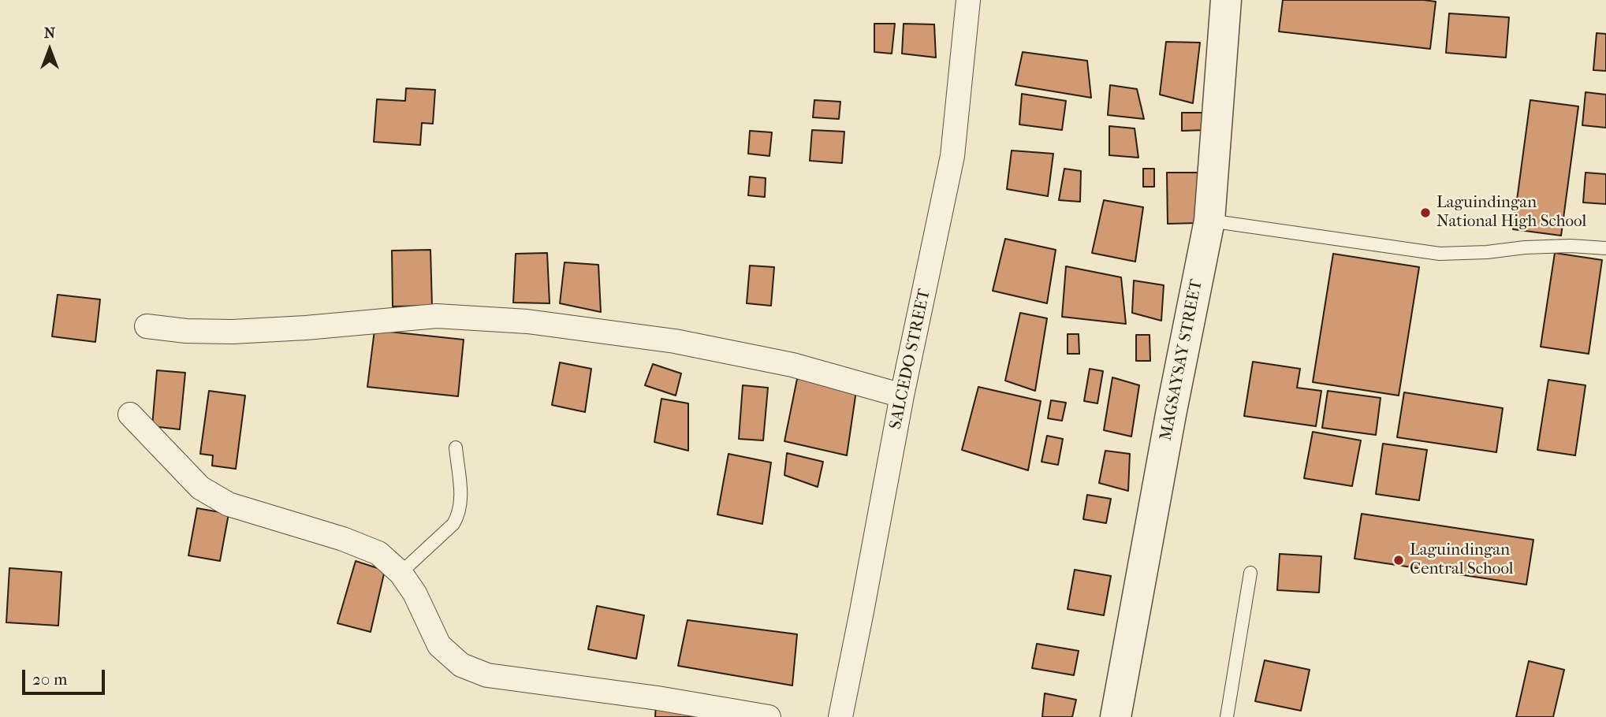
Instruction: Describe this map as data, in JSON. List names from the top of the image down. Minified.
{"streets":{"street":["SALCEDO STREET","MAGSAYSAY STREET"]},"places":["Laguindingan National High School","Laguindingan Central School"],"scale_bar":"20 m","north":"top"}
